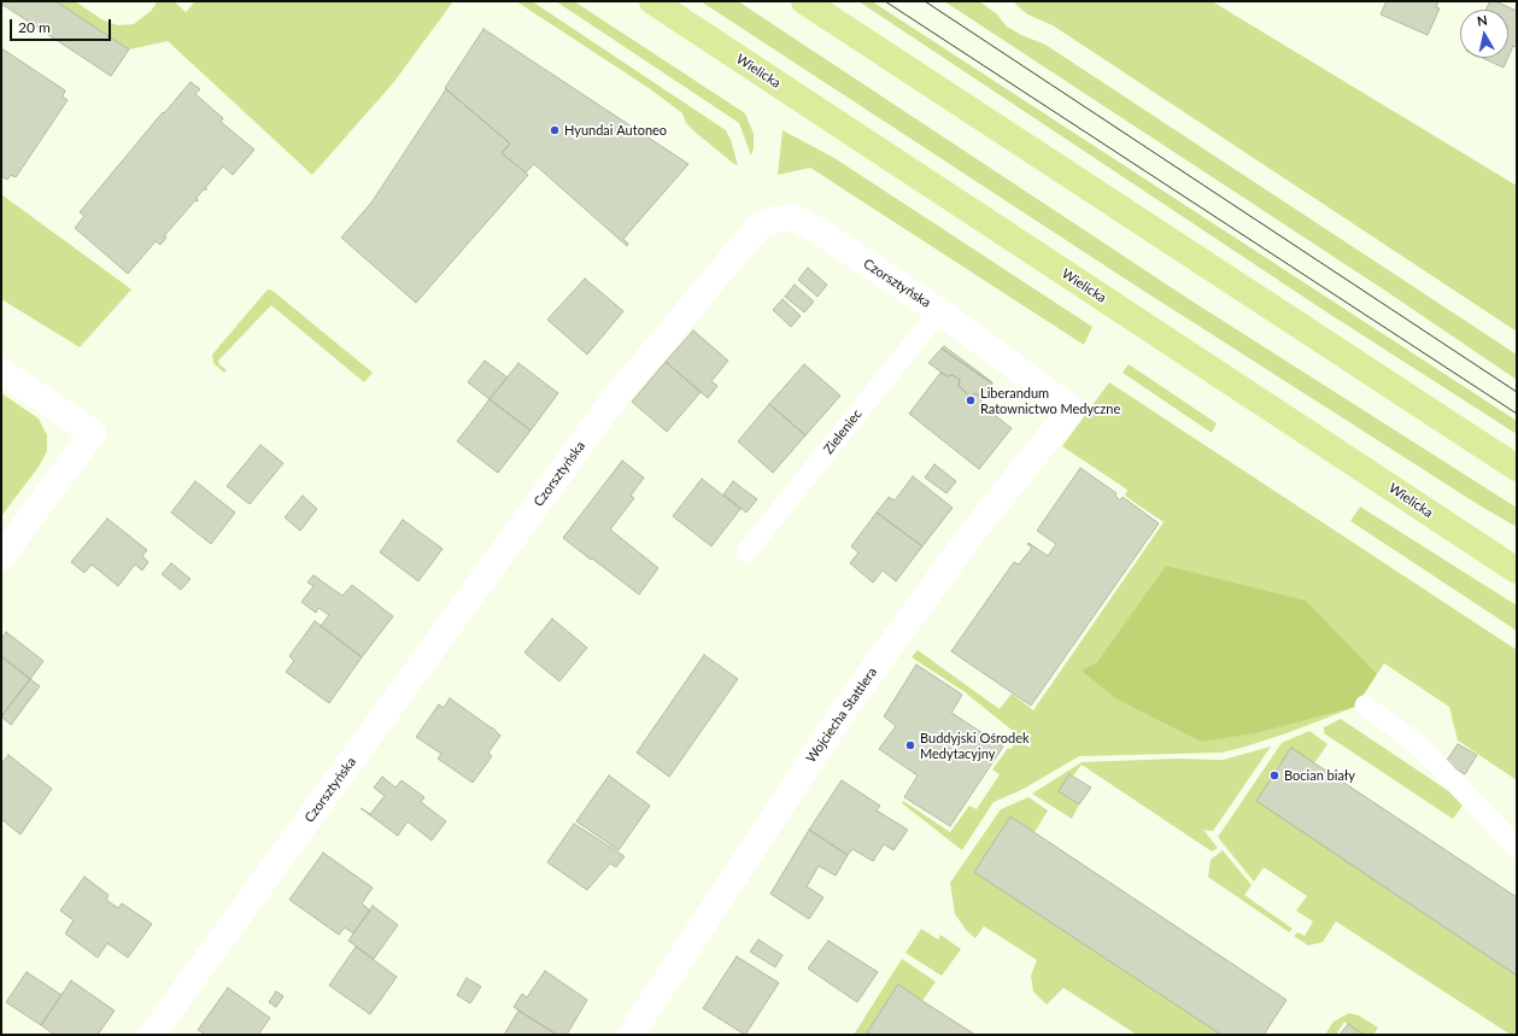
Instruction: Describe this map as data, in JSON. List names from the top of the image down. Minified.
{"streets":{"main road":["Wielicka"],"street":["Czorsztyńska","Wojciecha Stattlera"],"lane":["Zieleniec"]},"crossings":[["Czorsztyńska","Zieleniec"],["Czorsztyńska","Wojciecha Stattlera"]],"places":["Hyundai Autoneo","Liberandum Ratownictwo Medyczne","Buddyjski Ośrodek Medytacyjny","Bocian biały"],"scale_bar":"20 m","north":"top"}
